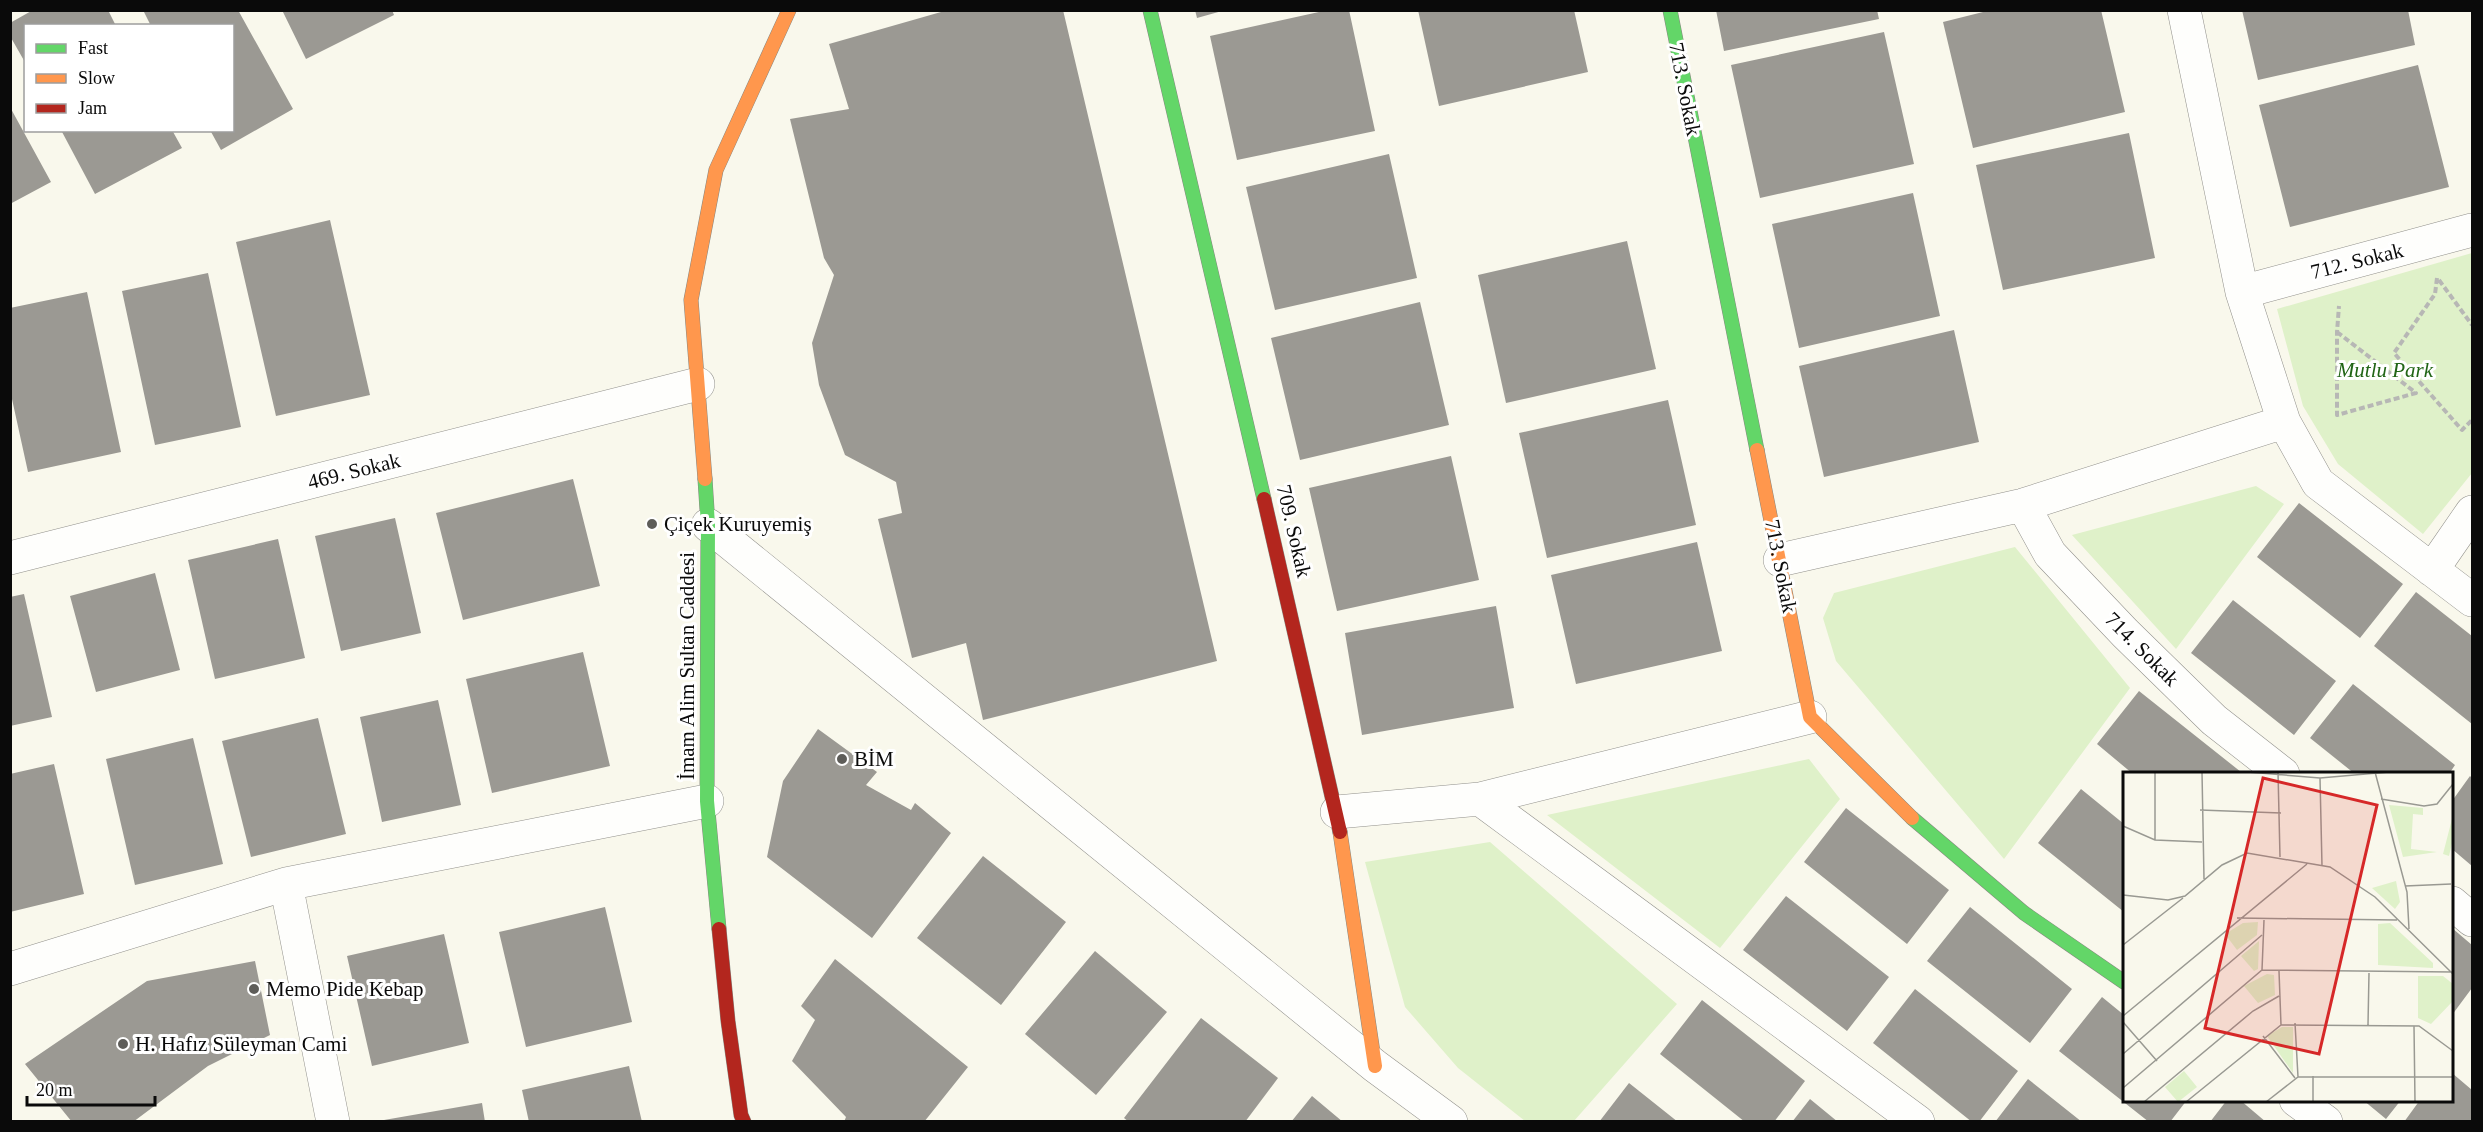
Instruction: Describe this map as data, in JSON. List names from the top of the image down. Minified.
{"streets":{"street":["713. Sokak","712. Sokak","469. Sokak","709. Sokak","714. Sokak","İmam Alim Sultan Caddesi"]},"crossings":[["469. Sokak","İmam Alim Sultan Caddesi"]],"parks":["Mutlu Park"],"places":["Çiçek Kuruyemiş","BİM","Memo Pide Kebap","H. Hafız Süleyman Cami"],"legend":["Fast","Slow","Jam"],"scale_bar":"20 m"}
